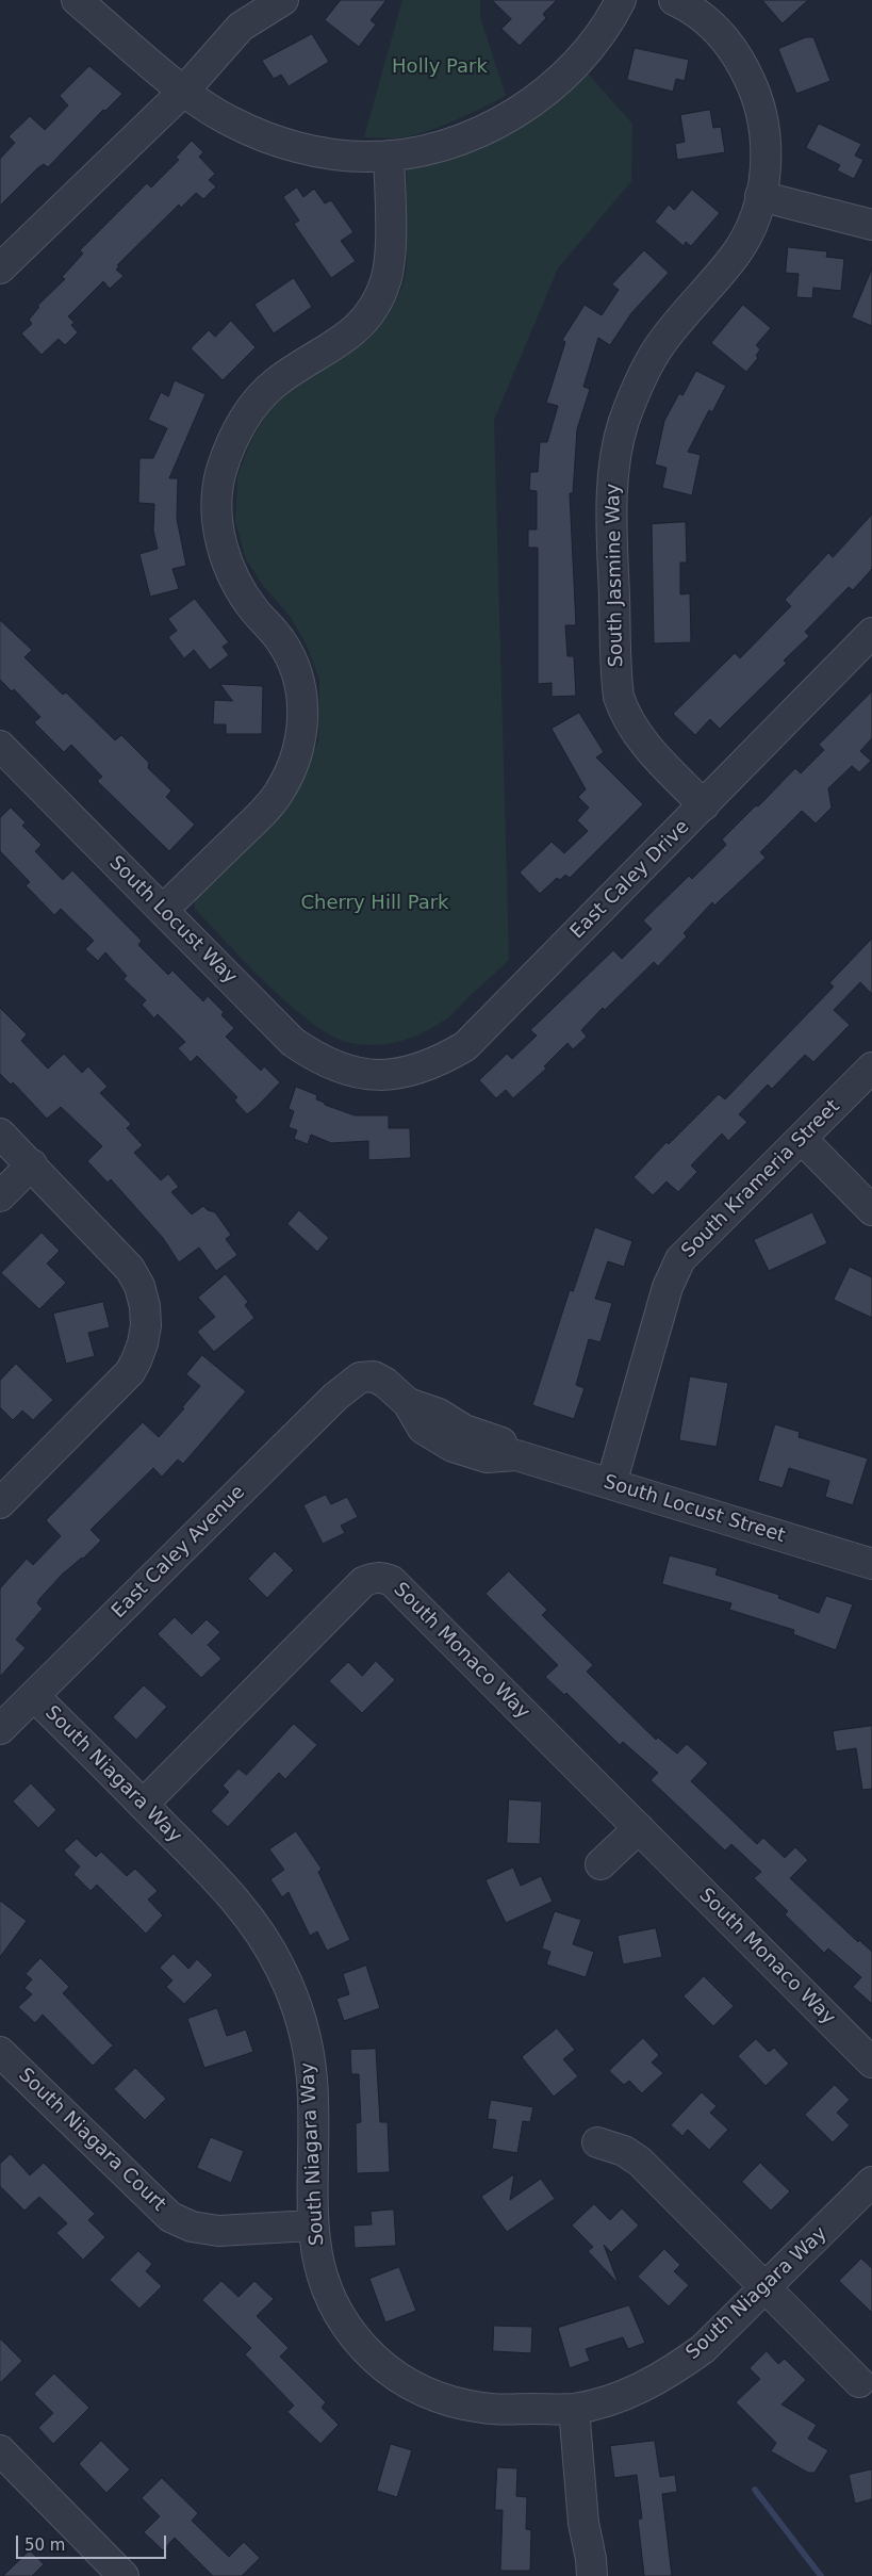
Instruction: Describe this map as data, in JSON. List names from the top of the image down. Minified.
{"streets":{"street":["South Jasmine Way","East Caley Drive","South Locust Way","South Krameria Street","South Locust Street","East Caley Avenue","South Monaco Way","South Niagara Way","South Niagara Court"]},"crossings":[["South Jasmine Way","East Caley Drive"],["East Caley Drive","South Locust Way"],["South Krameria Street","South Locust Street"],["South Locust Street","East Caley Avenue"],["East Caley Avenue","South Niagara Way"],["South Monaco Way","South Niagara Way"],["South Niagara Way","South Niagara Court"]],"parks":["Holly Park","Cherry Hill Park"],"scale_bar":"50 m"}
